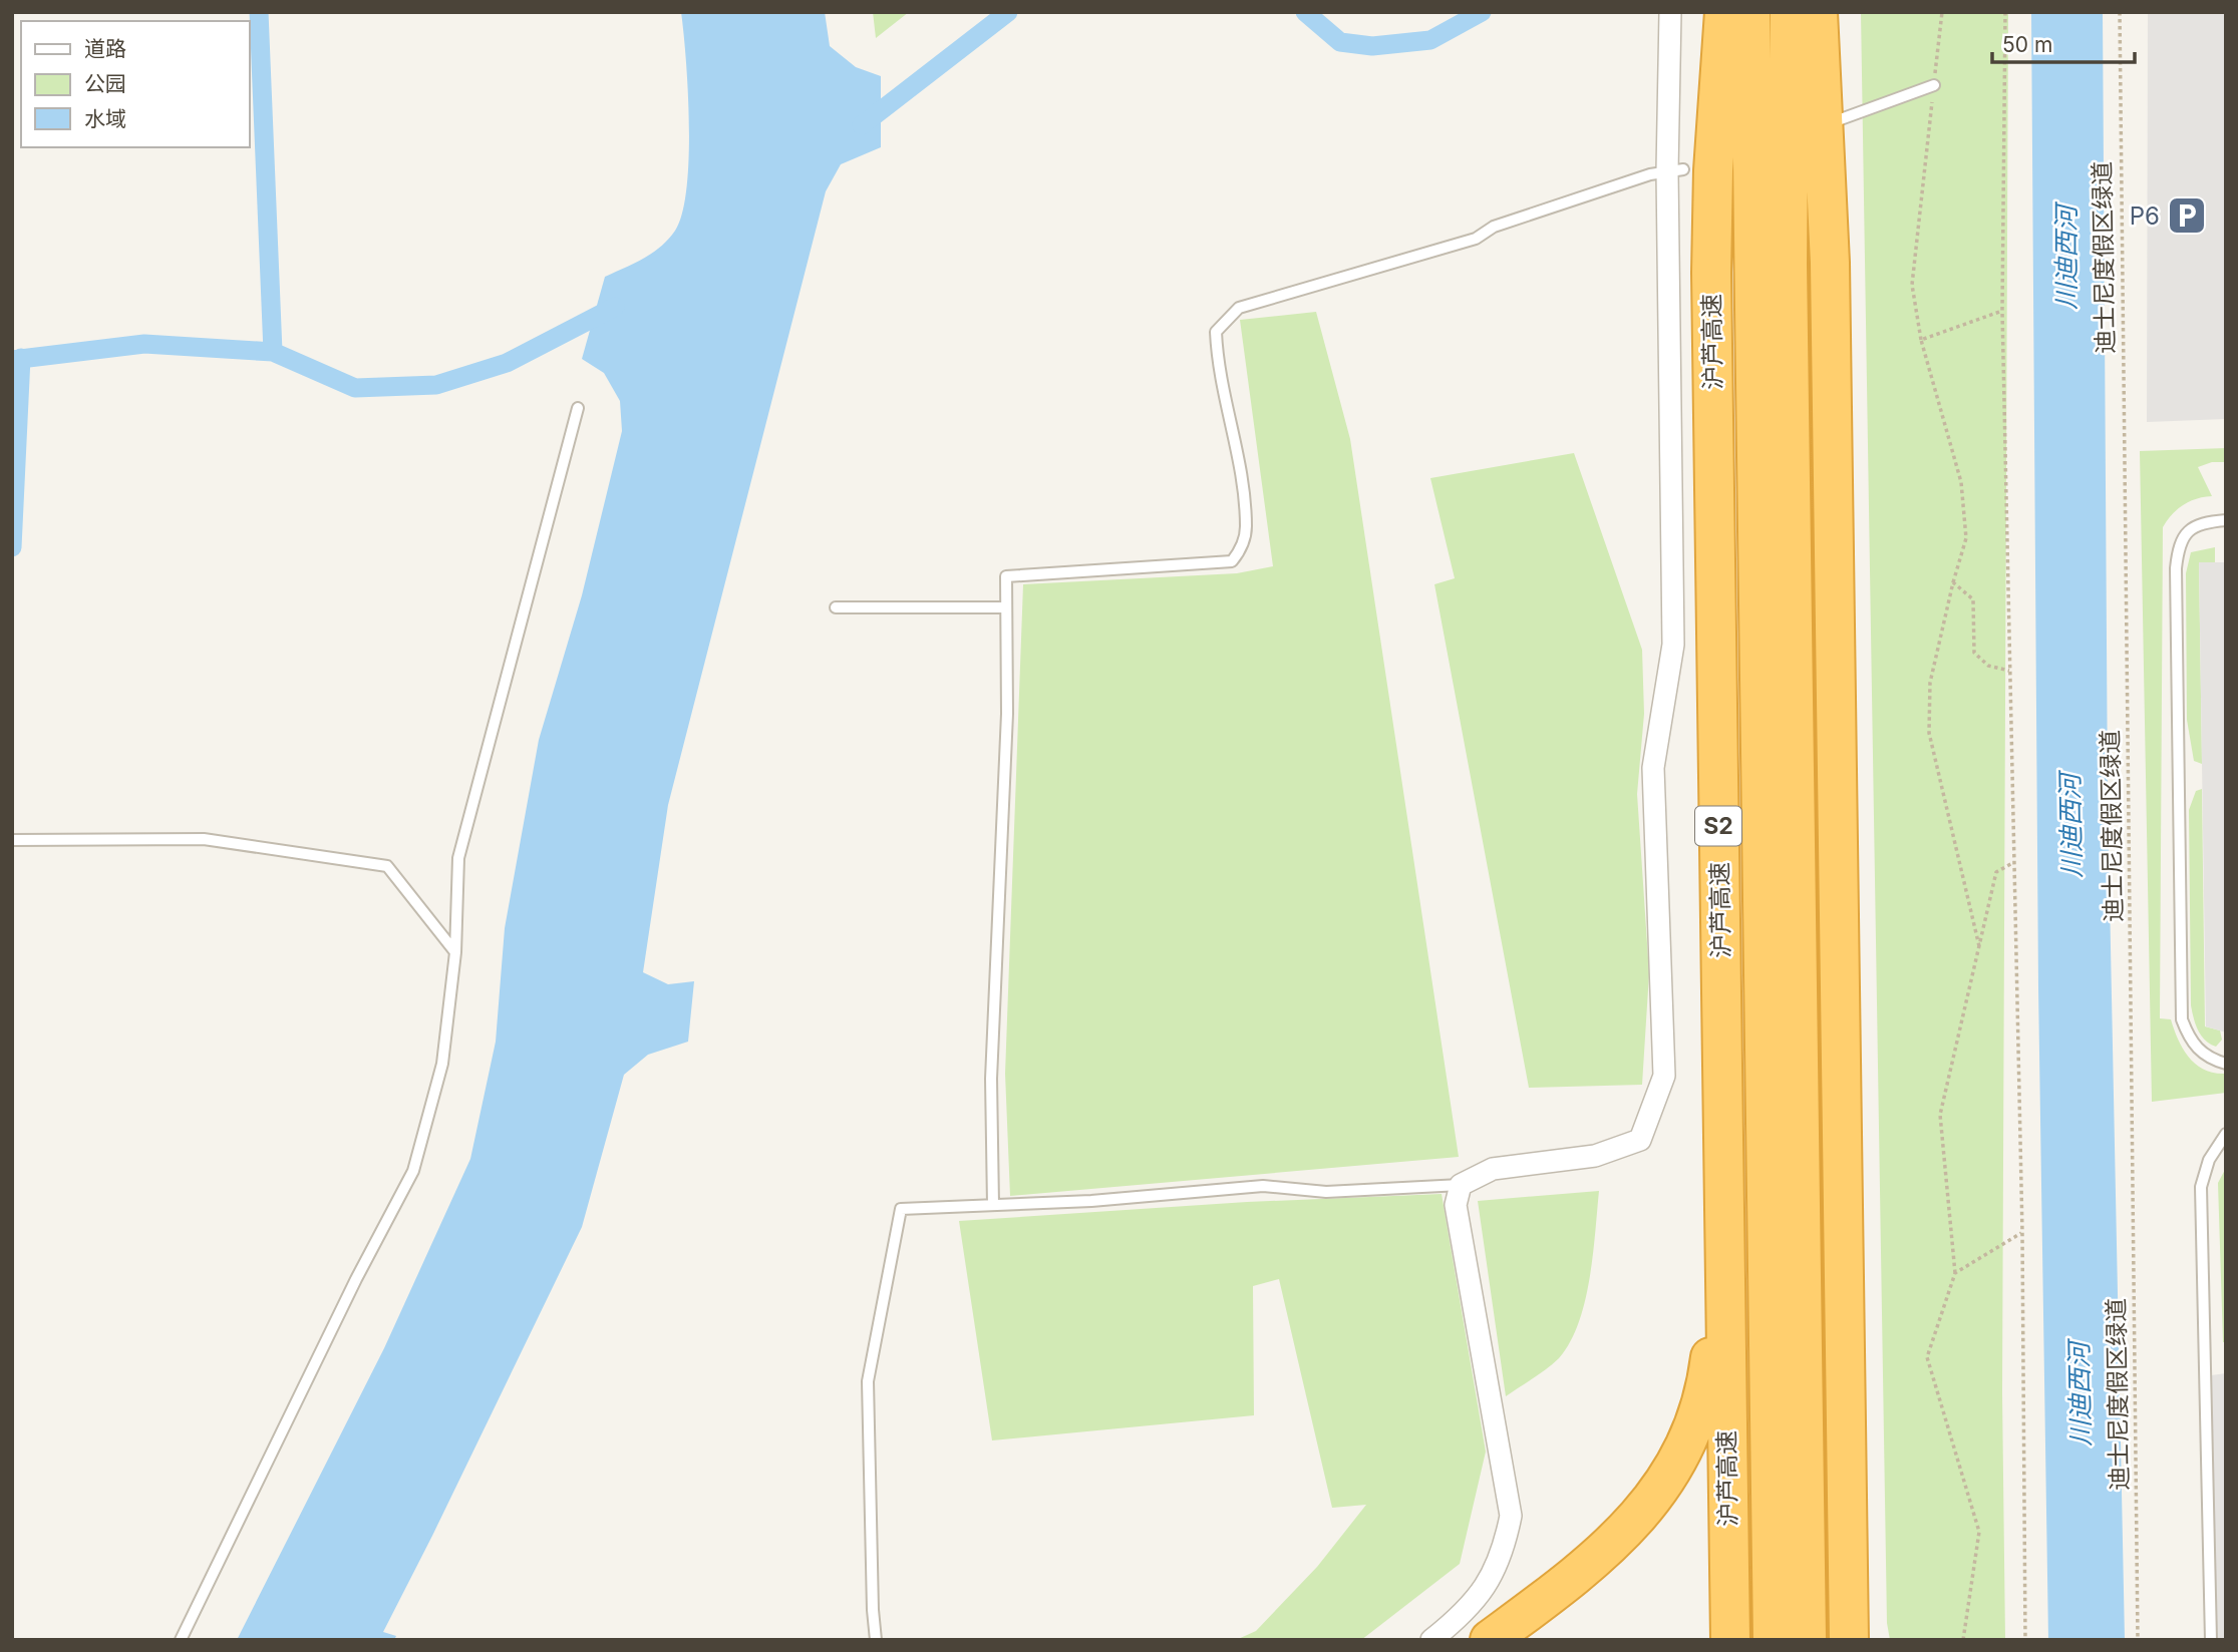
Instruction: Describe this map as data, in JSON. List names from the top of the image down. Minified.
{"streets":{"highway":["沪芦高速","S2"],"path":["迪士尼度假区绿道"]},"water":["川迪西河"],"places":{"parking":["P6"]},"legend":["道路","公园","水域"],"scale_bar":"50 m"}
